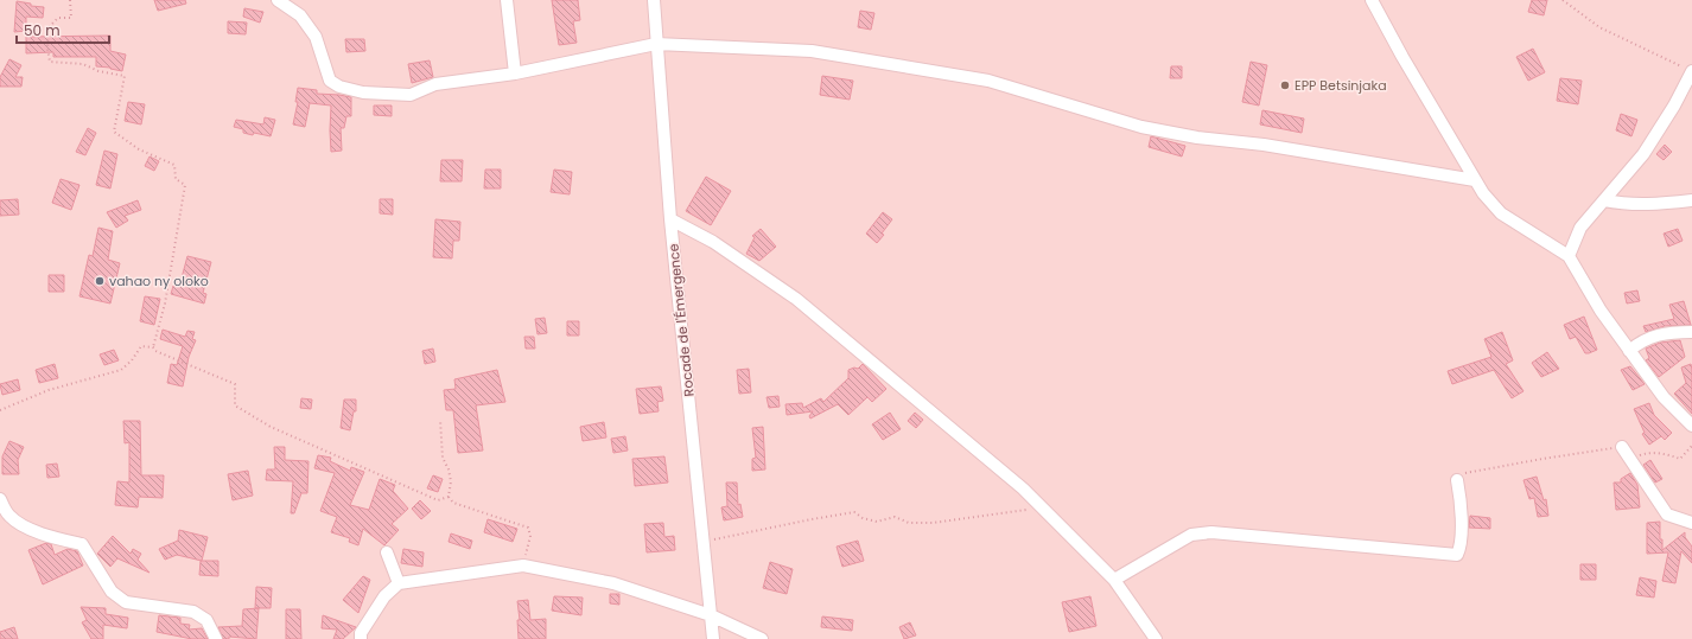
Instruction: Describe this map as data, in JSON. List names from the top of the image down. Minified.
{"streets":{"street":["Rocade de l'Émergence"]},"places":["EPP Betsinjaka","vahao ny oloko"],"scale_bar":"50 m"}
